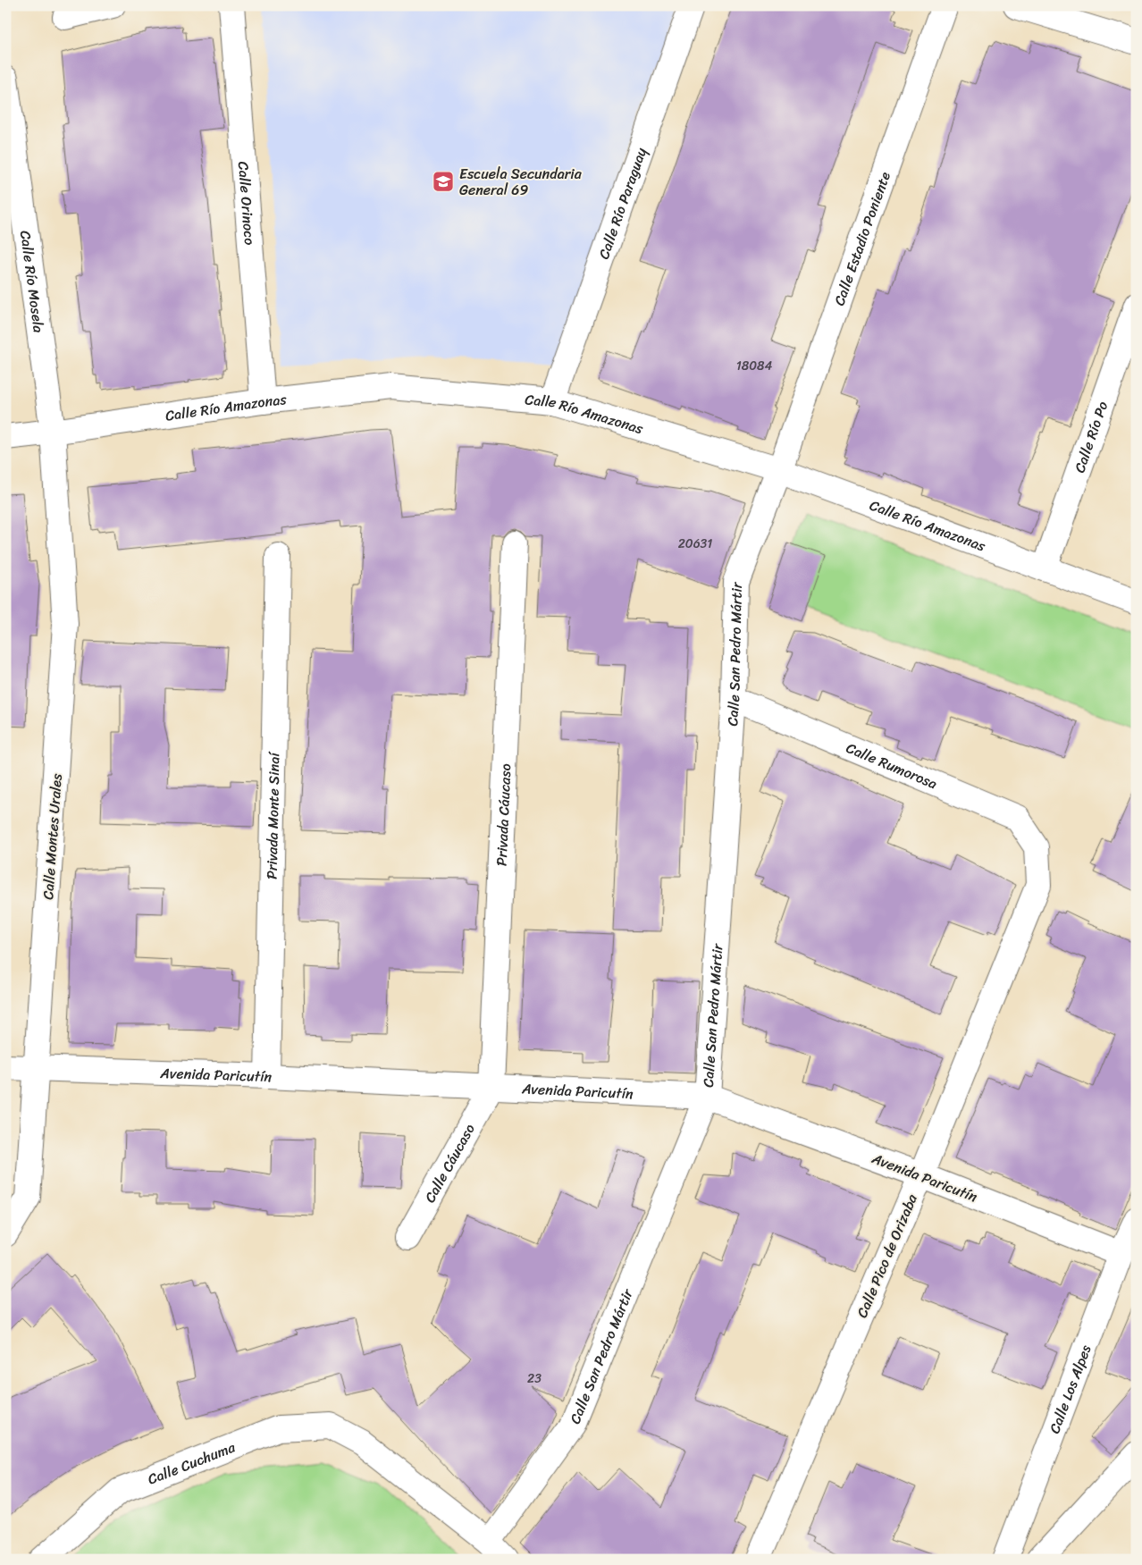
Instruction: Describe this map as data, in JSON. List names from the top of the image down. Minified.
{"streets":{"street":["Calle Orinoco","Calle Río Paraguay","Calle Estadio Poniente","Calle Río Mosela","Calle Río Amazonas","Calle Río Po","Calle San Pedro Mártir","Calle Rumorosa","Privada Cáucaso","Privada Monte Sinaí","Calle Montes Urales","Avenida Paricutín","Calle Cáucaso","Calle Pico de Orizaba","Calle Los Alpes","Calle Cuchuma"]},"crossings":[["Calle Orinoco","Calle Río Amazonas"],["Calle Río Paraguay","Calle Río Amazonas"],["Calle Estadio Poniente","Calle Río Amazonas"],["Calle Estadio Poniente","Calle San Pedro Mártir"],["Calle Río Mosela","Calle Río Amazonas"],["Calle Río Mosela","Calle Montes Urales"],["Calle Río Amazonas","Calle Río Po"],["Calle Río Amazonas","Calle San Pedro Mártir"],["Calle Río Amazonas","Calle Montes Urales"],["Calle San Pedro Mártir","Calle Rumorosa"],["Calle San Pedro Mártir","Avenida Paricutín"],["Calle San Pedro Mártir","Calle Cuchuma"],["Calle Rumorosa","Calle Pico de Orizaba"],["Privada Cáucaso","Avenida Paricutín"],["Privada Cáucaso","Calle Cáucaso"],["Privada Monte Sinaí","Avenida Paricutín"],["Calle Montes Urales","Avenida Paricutín"],["Avenida Paricutín","Calle Cáucaso"],["Avenida Paricutín","Calle Pico de Orizaba"],["Avenida Paricutín","Calle Los Alpes"]],"places":{"school or university":["Escuela Secundaria General 69"]},"house_numbers":["18084","20631","23"]}
